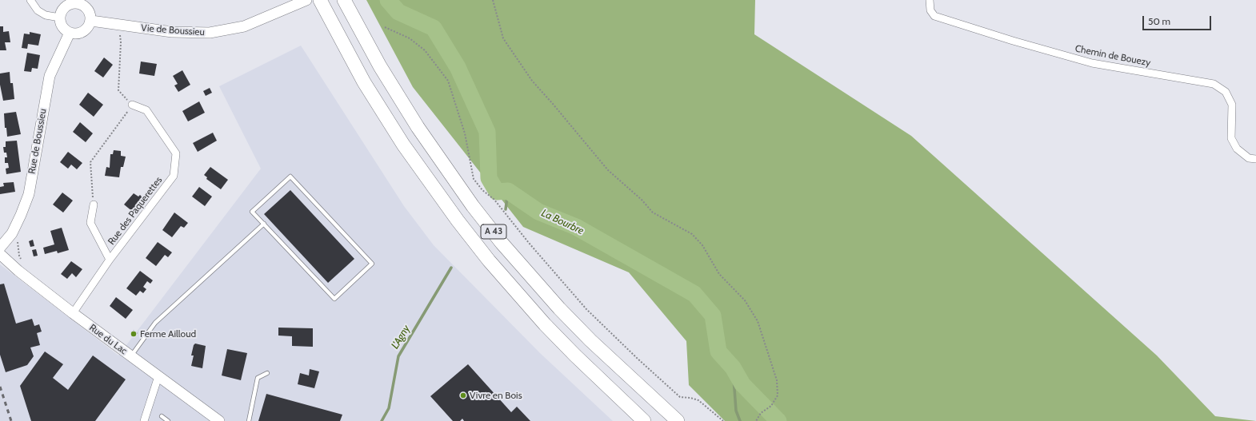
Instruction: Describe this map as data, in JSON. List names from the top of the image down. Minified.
{"streets":{"highway":["A 43"],"street":["Vie de Boussieu","Chemin de Bouezy","Rue de Boussieu","Rue des Paquerettes","Rue du Lac"]},"crossings":[["Vie de Boussieu","Rue de Boussieu"],["Rue des Paquerettes","Rue du Lac"]],"water":["La Bourbre","L'Agny"],"places":["Ferme Ailloud","Vivre en Bois"],"scale_bar":"50 m"}
